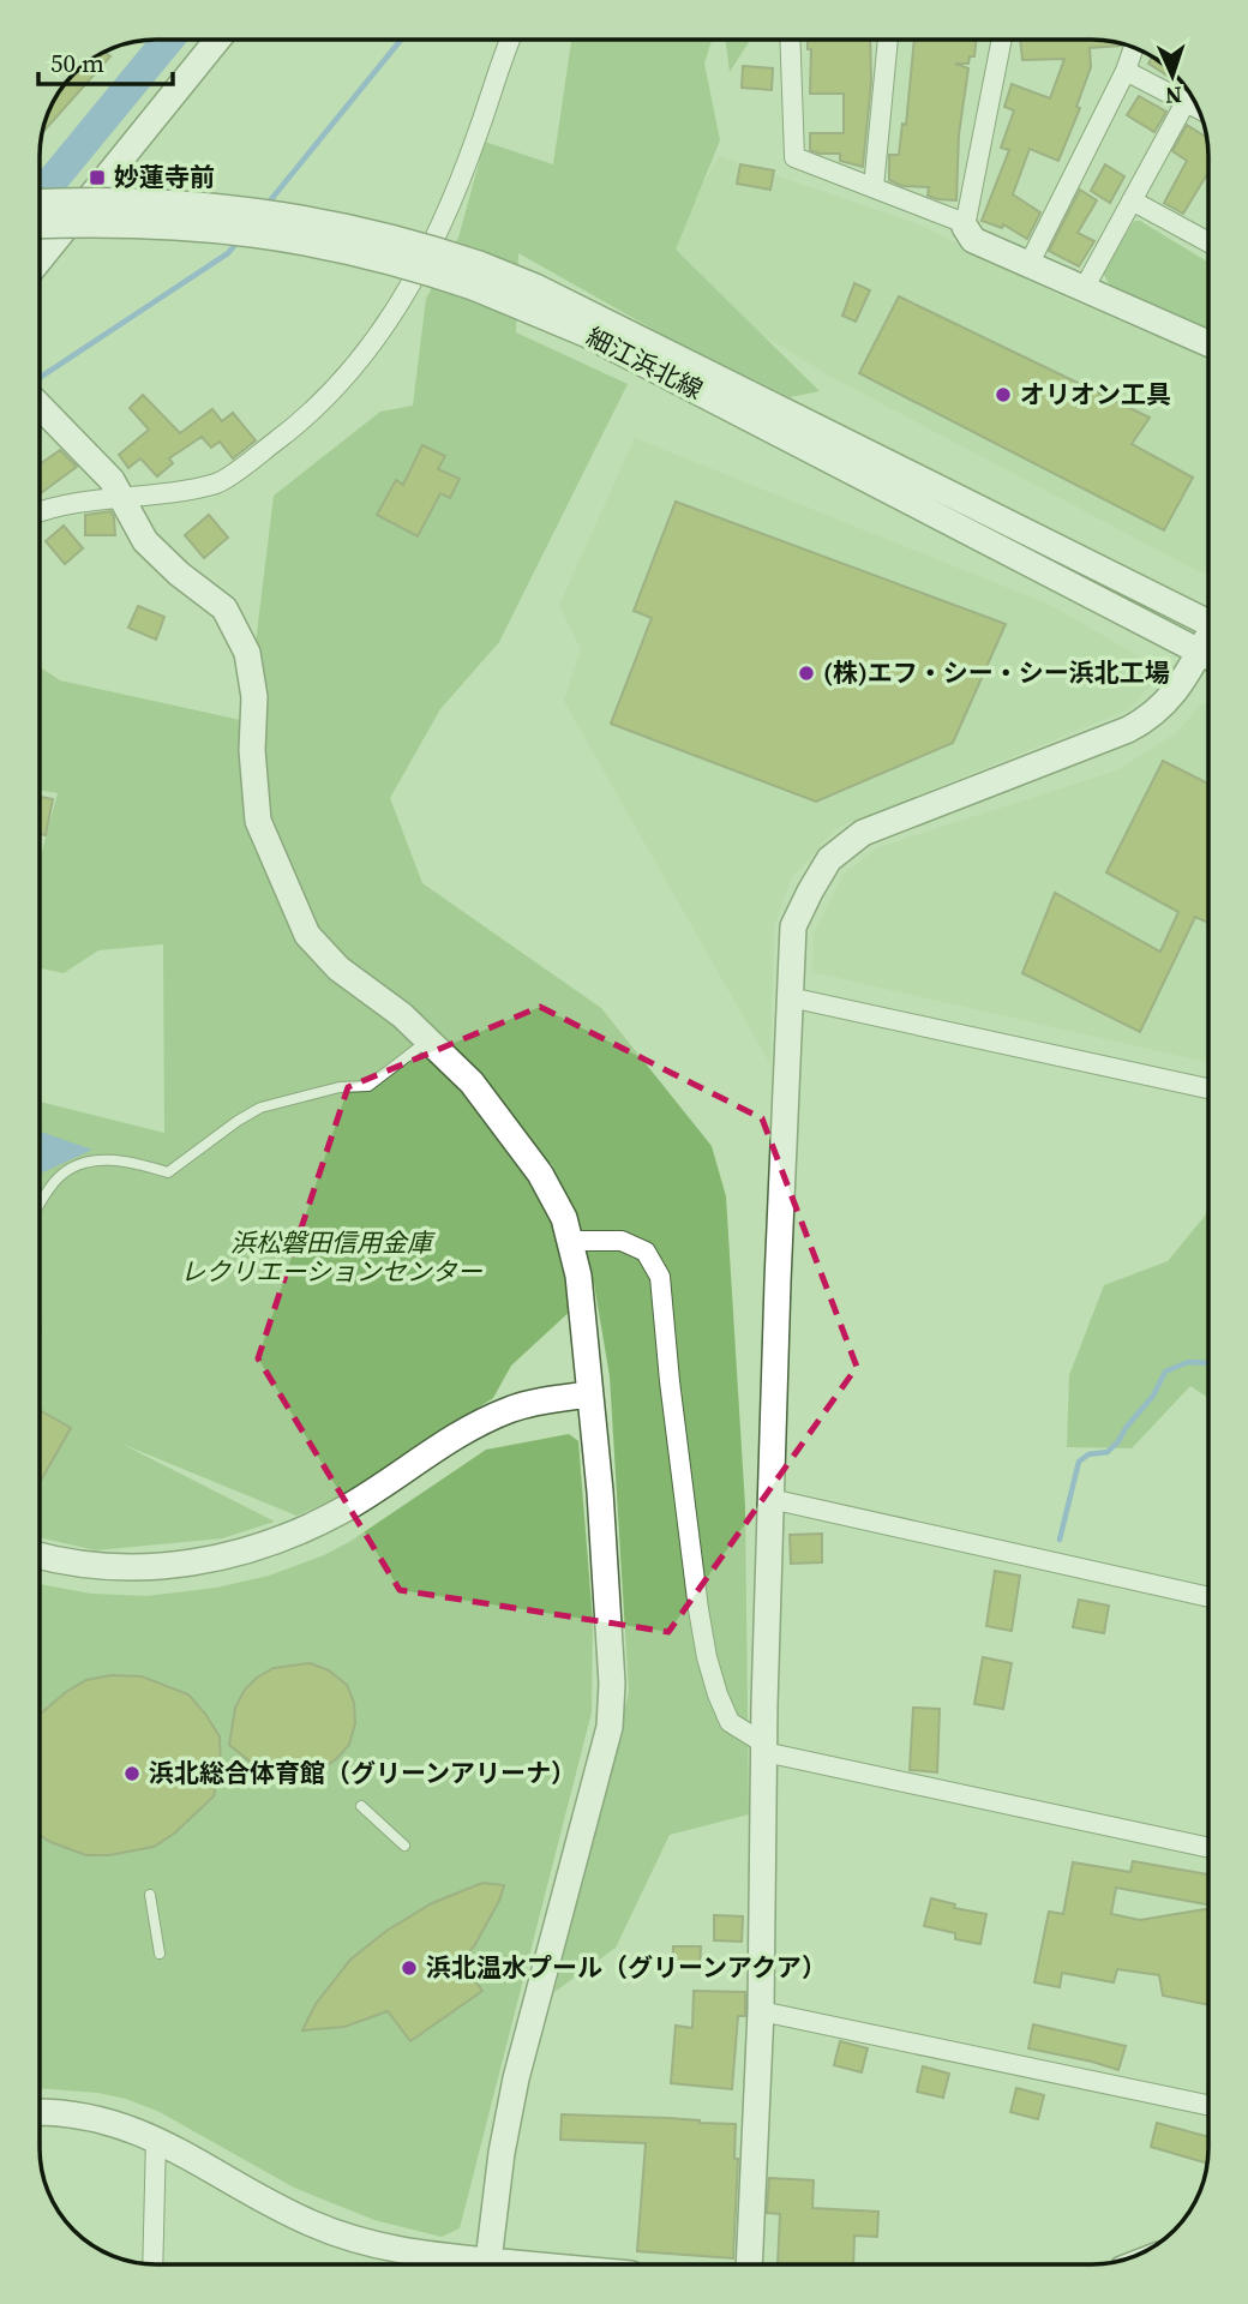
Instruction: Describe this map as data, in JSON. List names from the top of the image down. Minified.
{"streets":{"street":["細江浜北線"]},"parks":["浜松磐田信用金庫 レクリエーションセンター"],"places":{"transit":["妙蓮寺前"],"other":["オリオン工具","(株)エフ・シー・シー浜北工場","浜北総合体育館（グリーンアリーナ）","浜北温水プール（グリーンアクア）"]},"scale_bar":"50 m","north":"bottom"}
